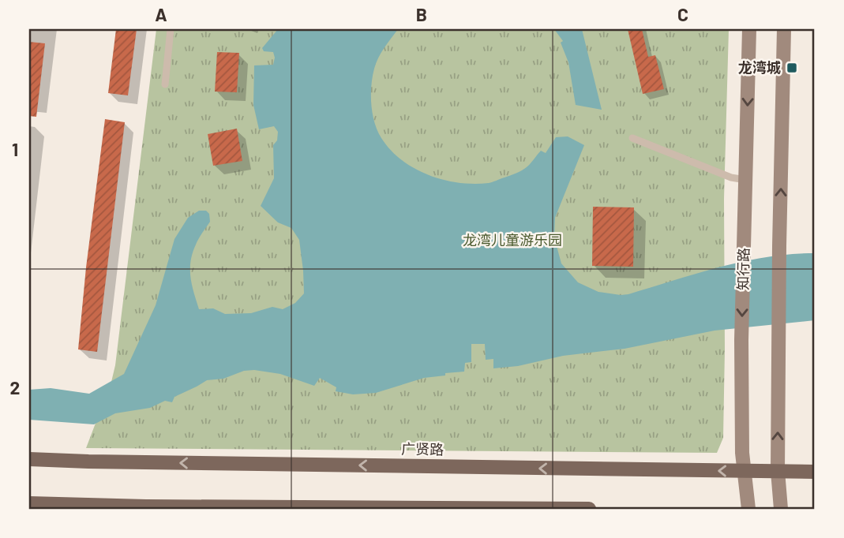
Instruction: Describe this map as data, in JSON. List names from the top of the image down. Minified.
{"streets":{"main road":["知行路","广贤路"]},"crossings":[["知行路","广贤路"]],"parks":["龙湾儿童游乐园"],"places":{"transit":["龙湾城"]},"grid":{"columns":["A","B","C"],"rows":["1","2"]}}
